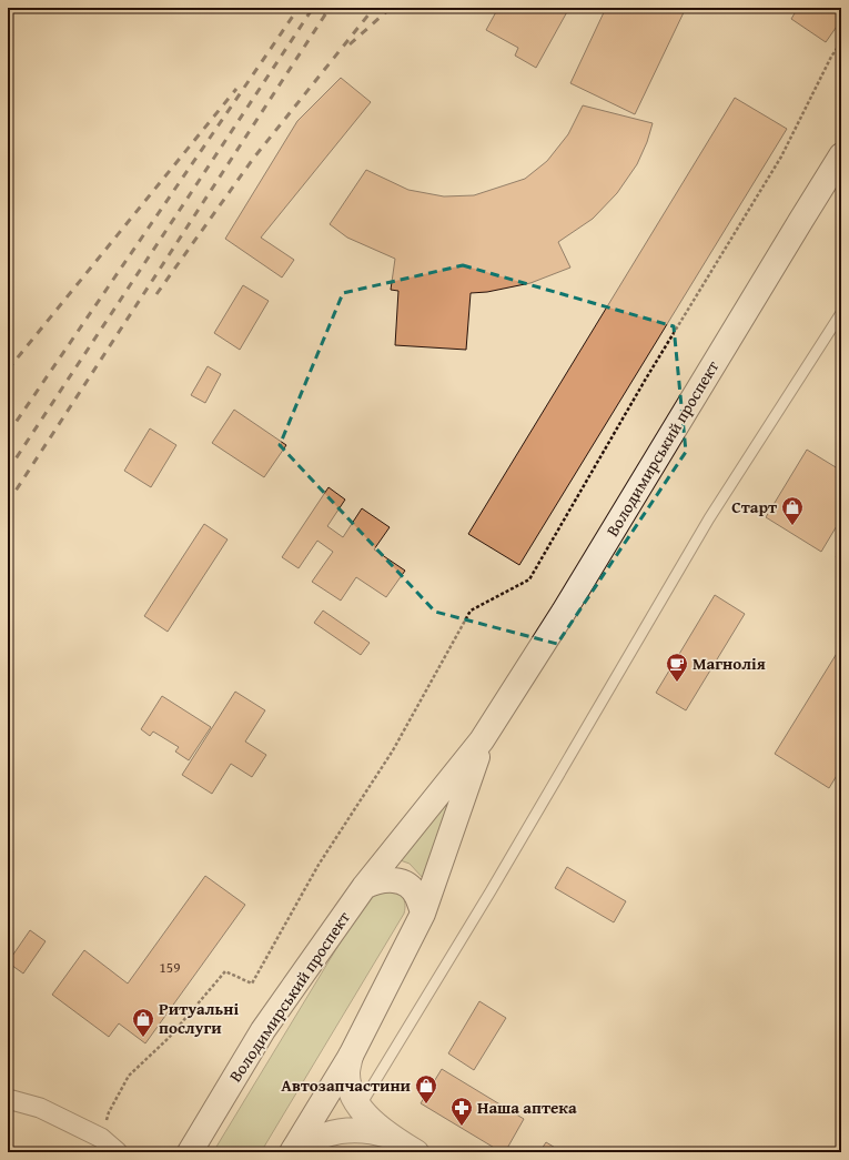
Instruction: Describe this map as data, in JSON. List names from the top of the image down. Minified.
{"streets":{"main road":["Володимирський проспект"]},"places":{"shop":["Старт","Ритуальні послуги","Автозапчастини"],"cafe":["Магнолія"],"pharmacy":["Наша аптека"]},"house_numbers":["159"]}
